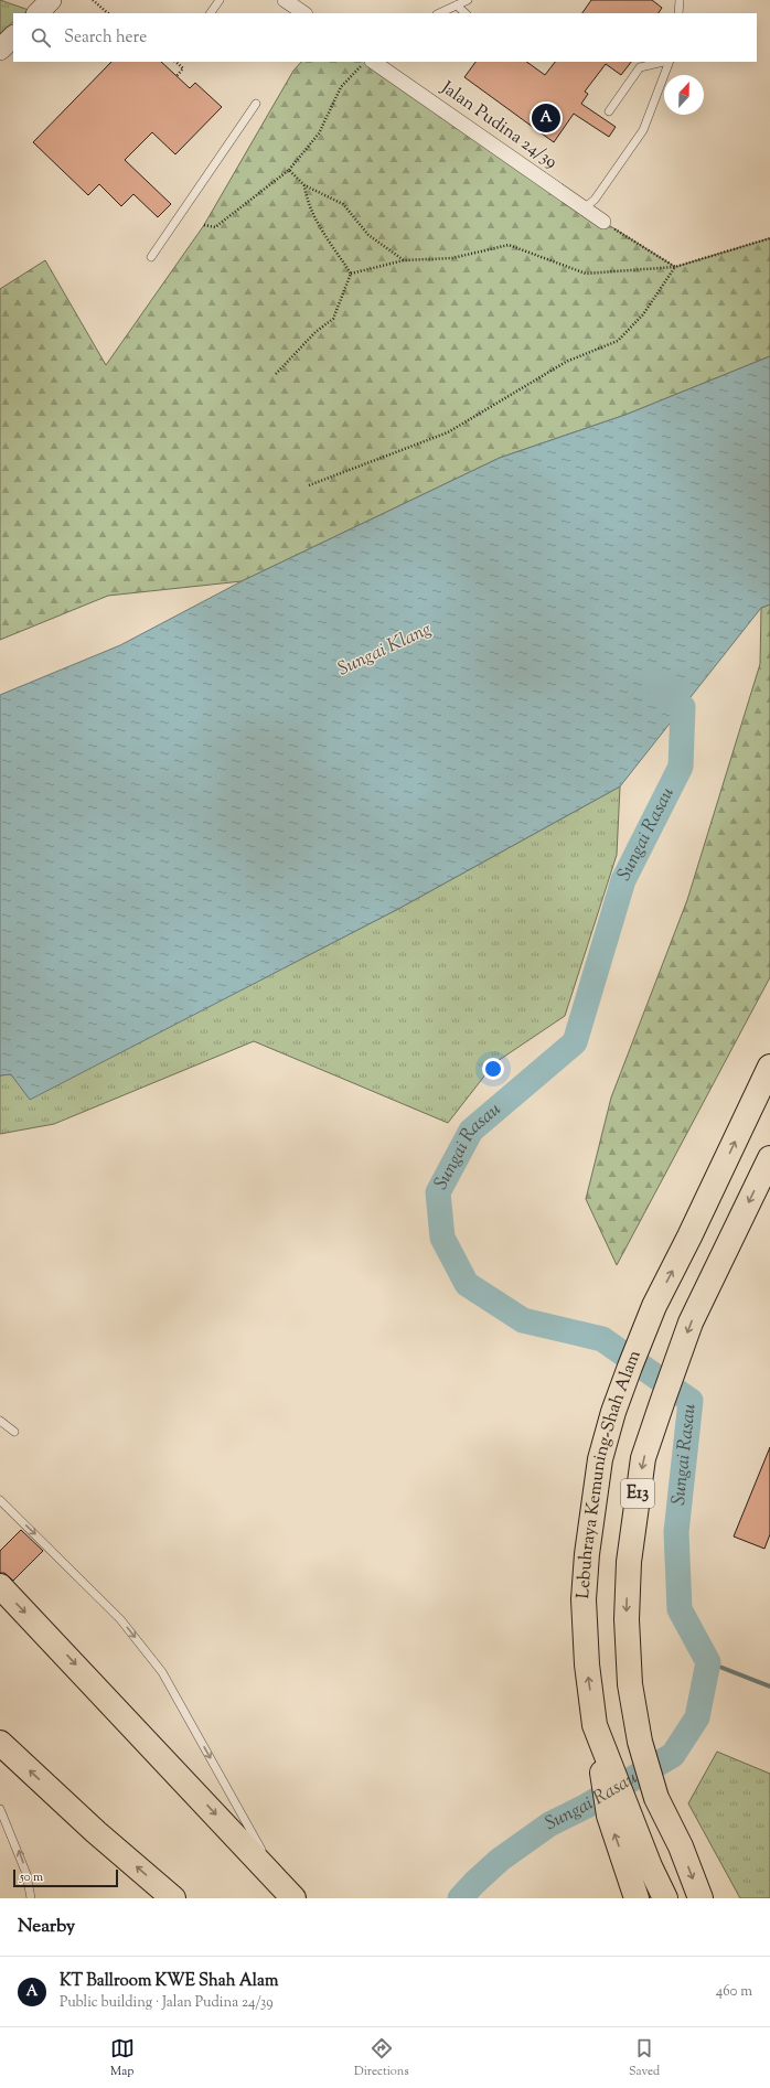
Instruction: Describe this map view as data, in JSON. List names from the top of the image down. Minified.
{"streets":{"highway":["Lebuhraya Kemuning-Shah Alam","E13"],"street":["Jalan Pudina 24/39"]},"water":["Sungai Klang","Sungai Rasau"],"scale_bar":"50 m","north":"top","page":{"search":"Search here","pins":"A","scale":"50 m","heading":"Nearby","list":[{"mark":"A","name":"KT Ballroom KWE Shah Alam","note":"Public building · Jalan Pudina 24/39","value":"460 m"}],"nav":["Map","Directions","Saved"]}}
